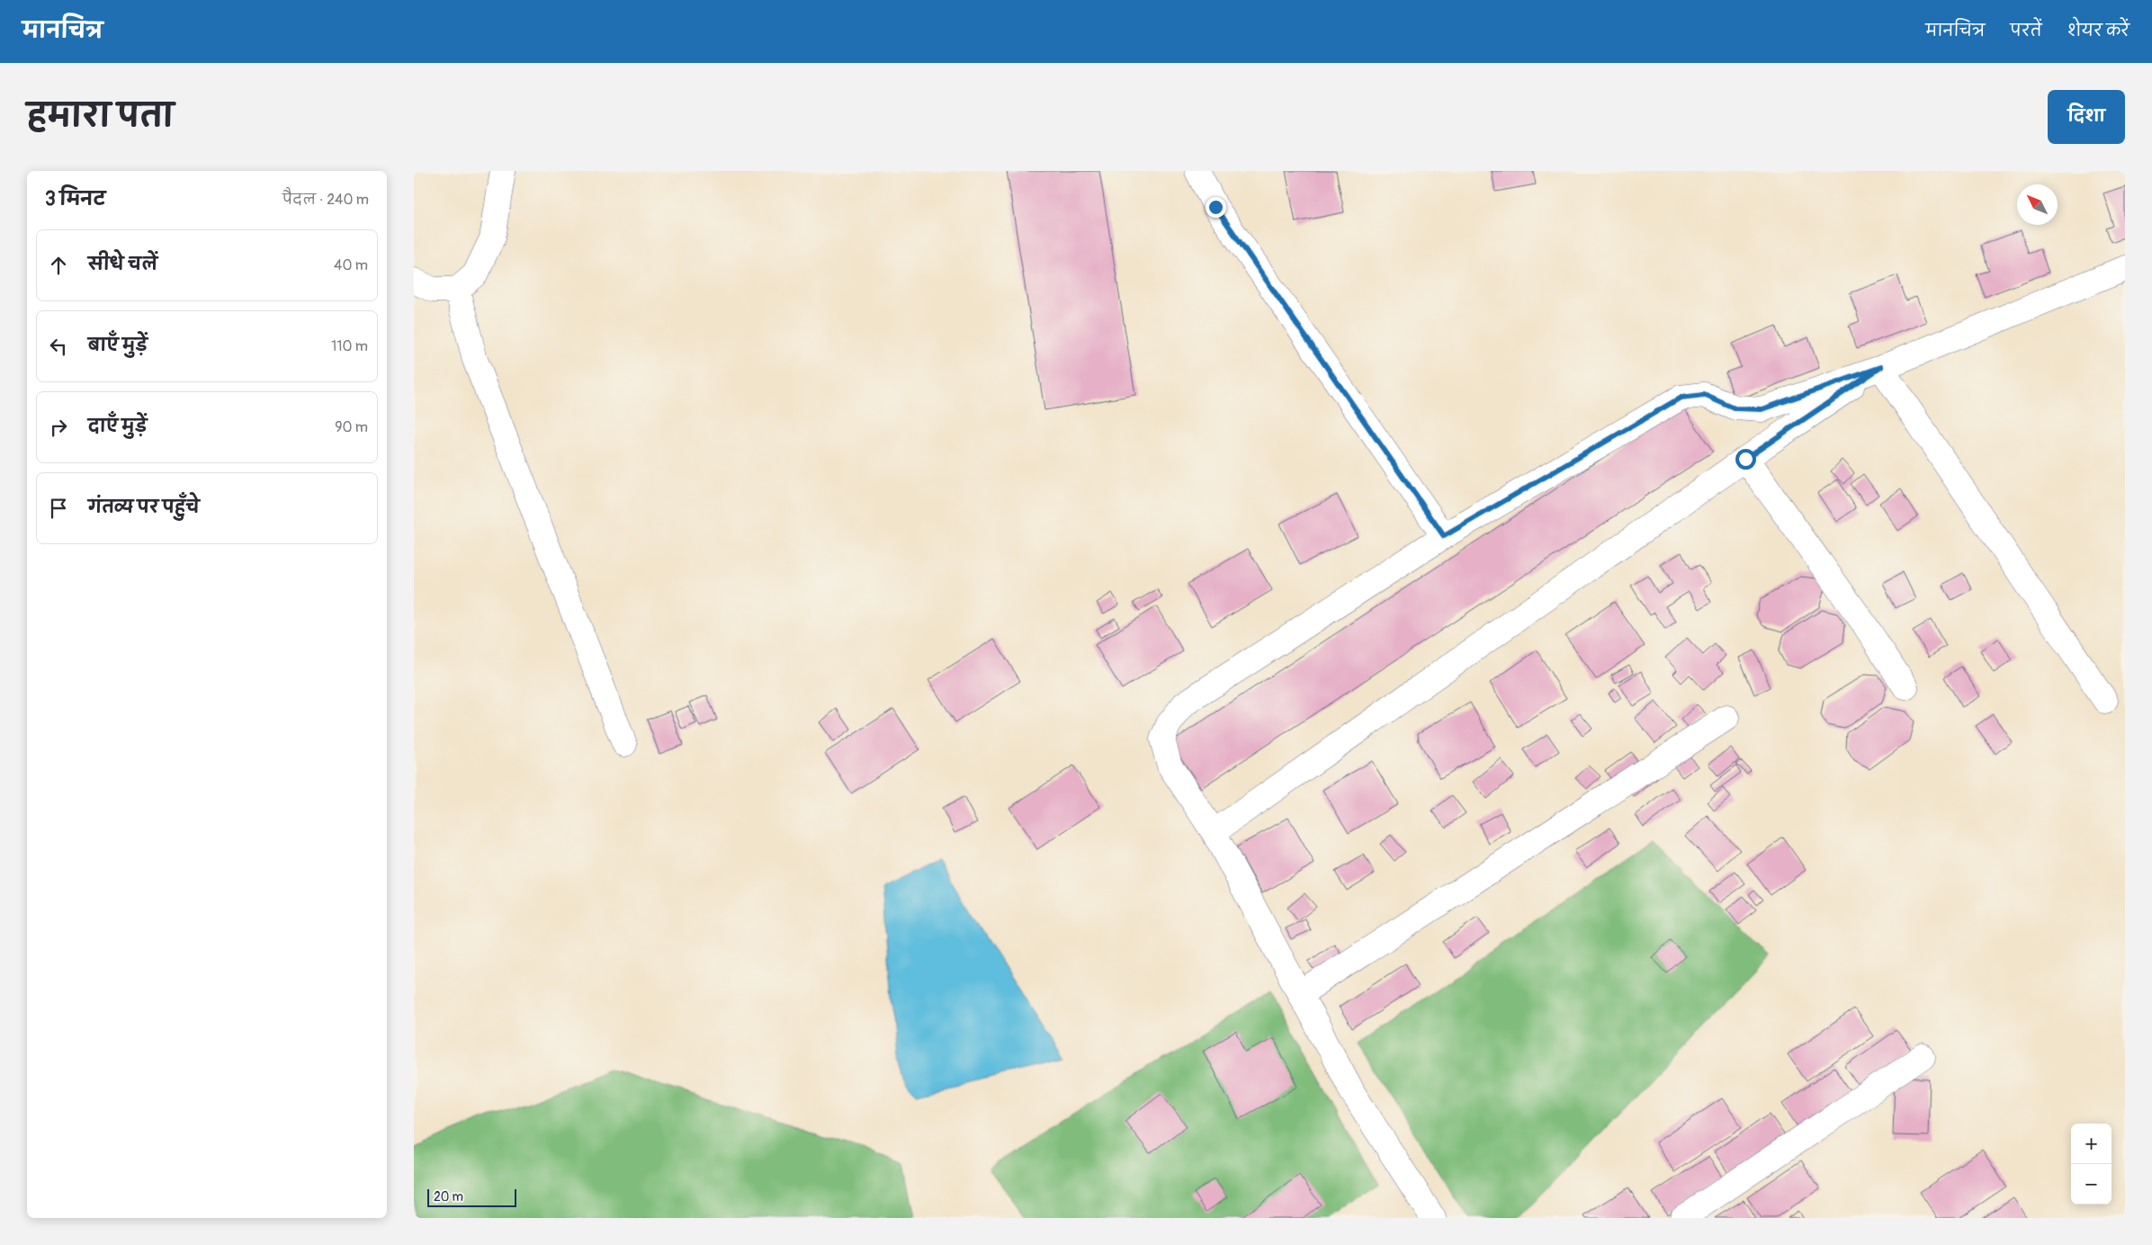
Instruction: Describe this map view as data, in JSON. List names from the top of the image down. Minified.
{"scale_bar":"20 m","north":"top left","page":{"header":"मानचित्र","nav":["मानचित्र","परतें","शेयर करें"],"title":"हमारा पता","buttons":"दिशा","heading":["3 मिनट","पैदल · 240 m"],"list":[["सीधे चलें","40 m"],["बाएँ मुड़ें","110 m"],["दाएँ मुड़ें","90 m"],"गंतव्य पर पहुँचे"],"map_buttons":["+","−"],"scale":"20 m"}}
